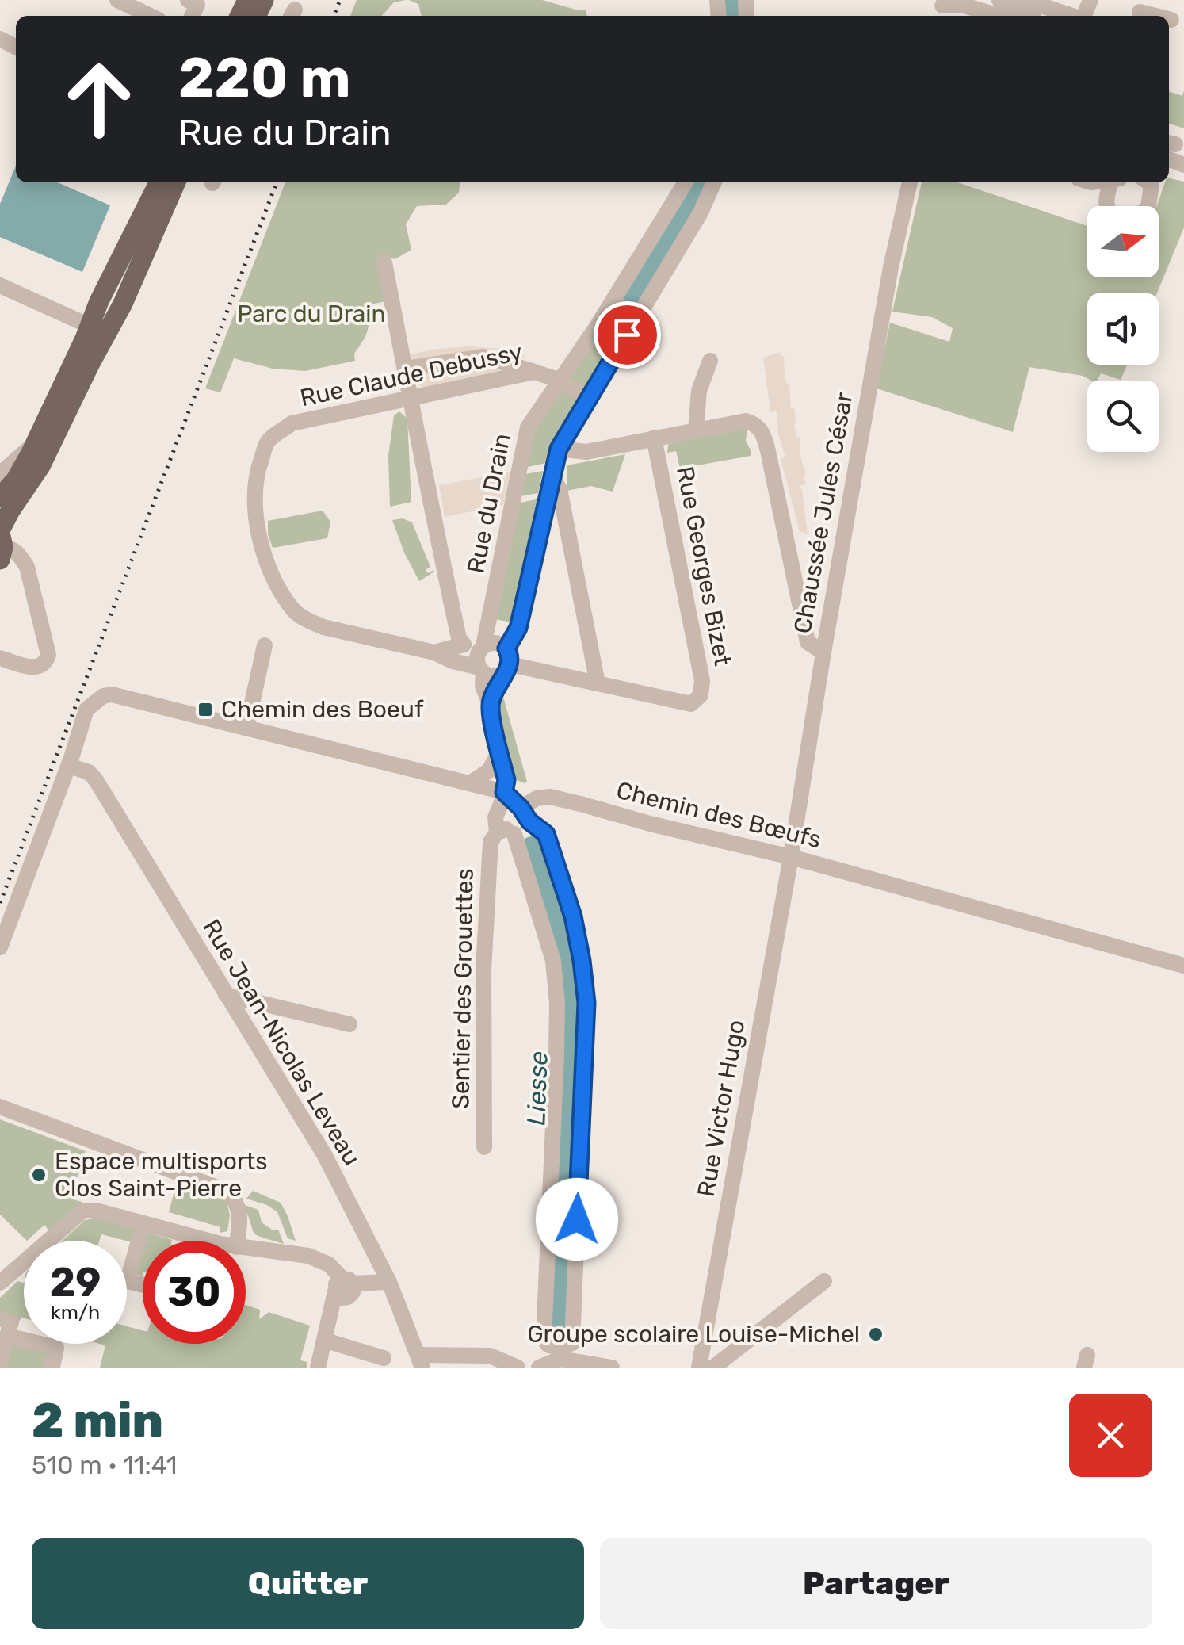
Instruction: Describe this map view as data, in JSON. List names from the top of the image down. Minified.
{"streets":{"street":["Rue Claude Debussy","Rue du Drain","Chaussée Jules César","Rue Georges Bizet","Chemin des Bœufs","Sentier des Grouettes","Rue Jean-Nicolas Leveau","Rue Victor Hugo"]},"crossings":[["Rue Claude Debussy","Rue du Drain"],["Rue du Drain","Sentier des Grouettes"],["Chaussée Jules César","Chemin des Bœufs"],["Chaussée Jules César","Rue Victor Hugo"],["Chemin des Bœufs","Rue Victor Hugo"]],"water":["Liesse"],"parks":["Parc du Drain"],"places":{"transit":["Chemin des Boeuf"],"other":["Espace multisports Clos Saint-Pierre","Groupe scolaire Louise-Michel"]},"north":"right","page":{"turn":["220 m","Rue du Drain"],"speed":"29 km/h","limit":"30","heading":["2 min","510 m · 11:41"],"buttons":["Quitter","Partager"]}}
